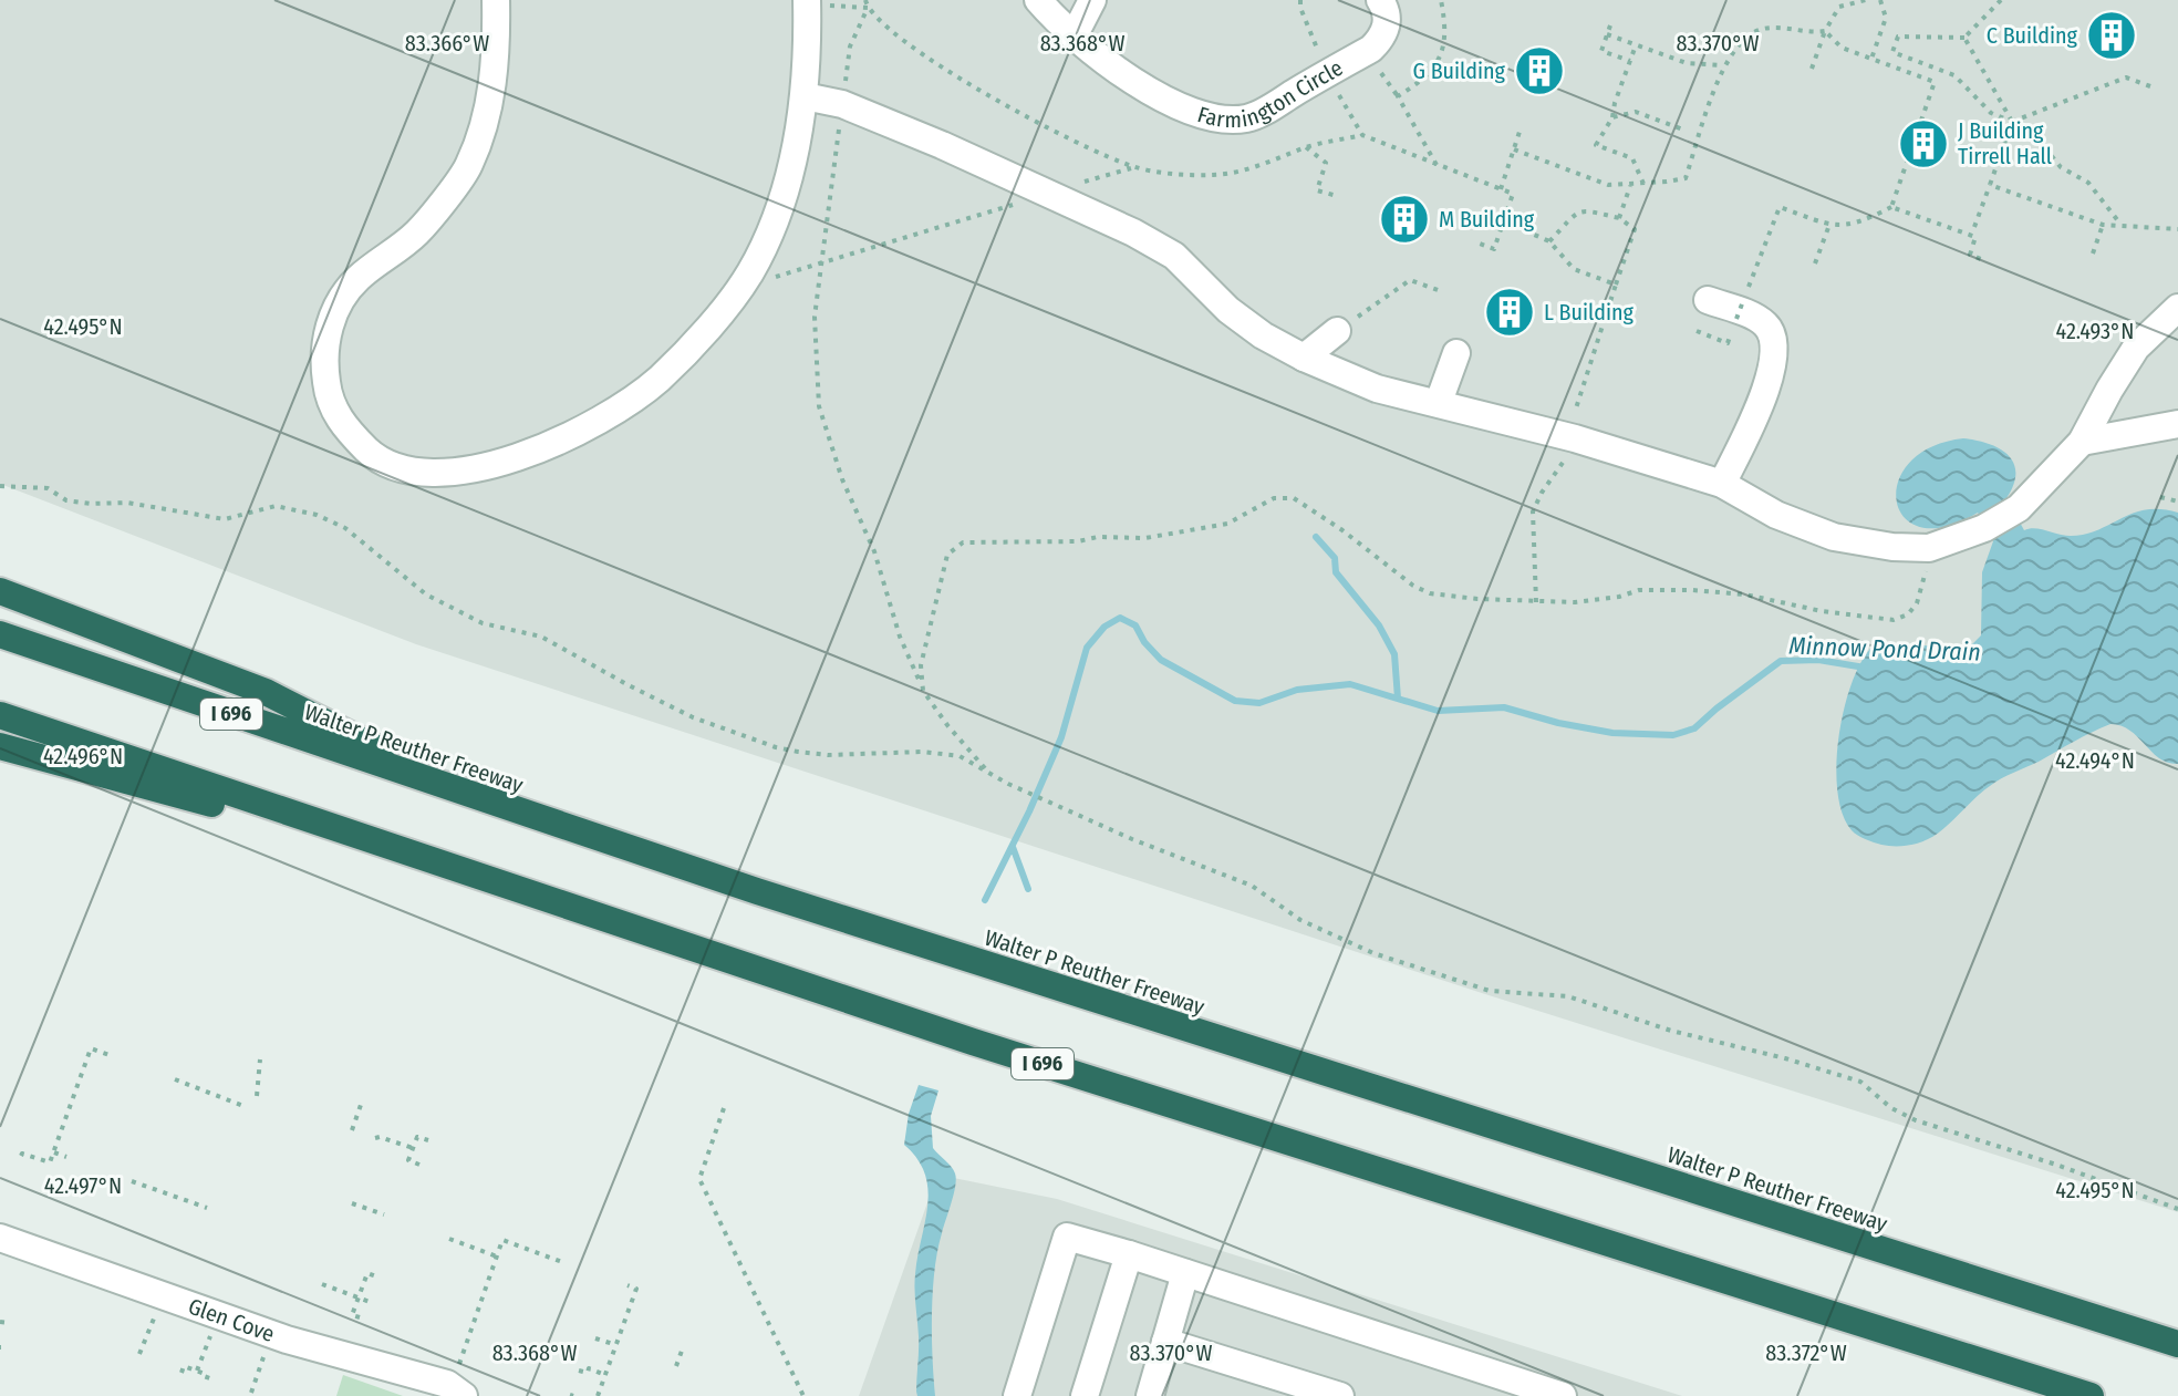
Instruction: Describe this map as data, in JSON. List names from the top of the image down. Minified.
{"streets":{"highway":["I 696","Walter P Reuther Freeway"],"street":["Farmington Circle","Glen Cove"]},"water":["Minnow Pond Drain"],"places":{"building":["C Building","G Building","J Building Tirrell Hall","M Building","L Building"]},"coordinates":["83.366°W","83.368°W","83.370°W","42.495°N","42.493°N","42.496°N","42.494°N","42.497°N","83.372°W"]}
